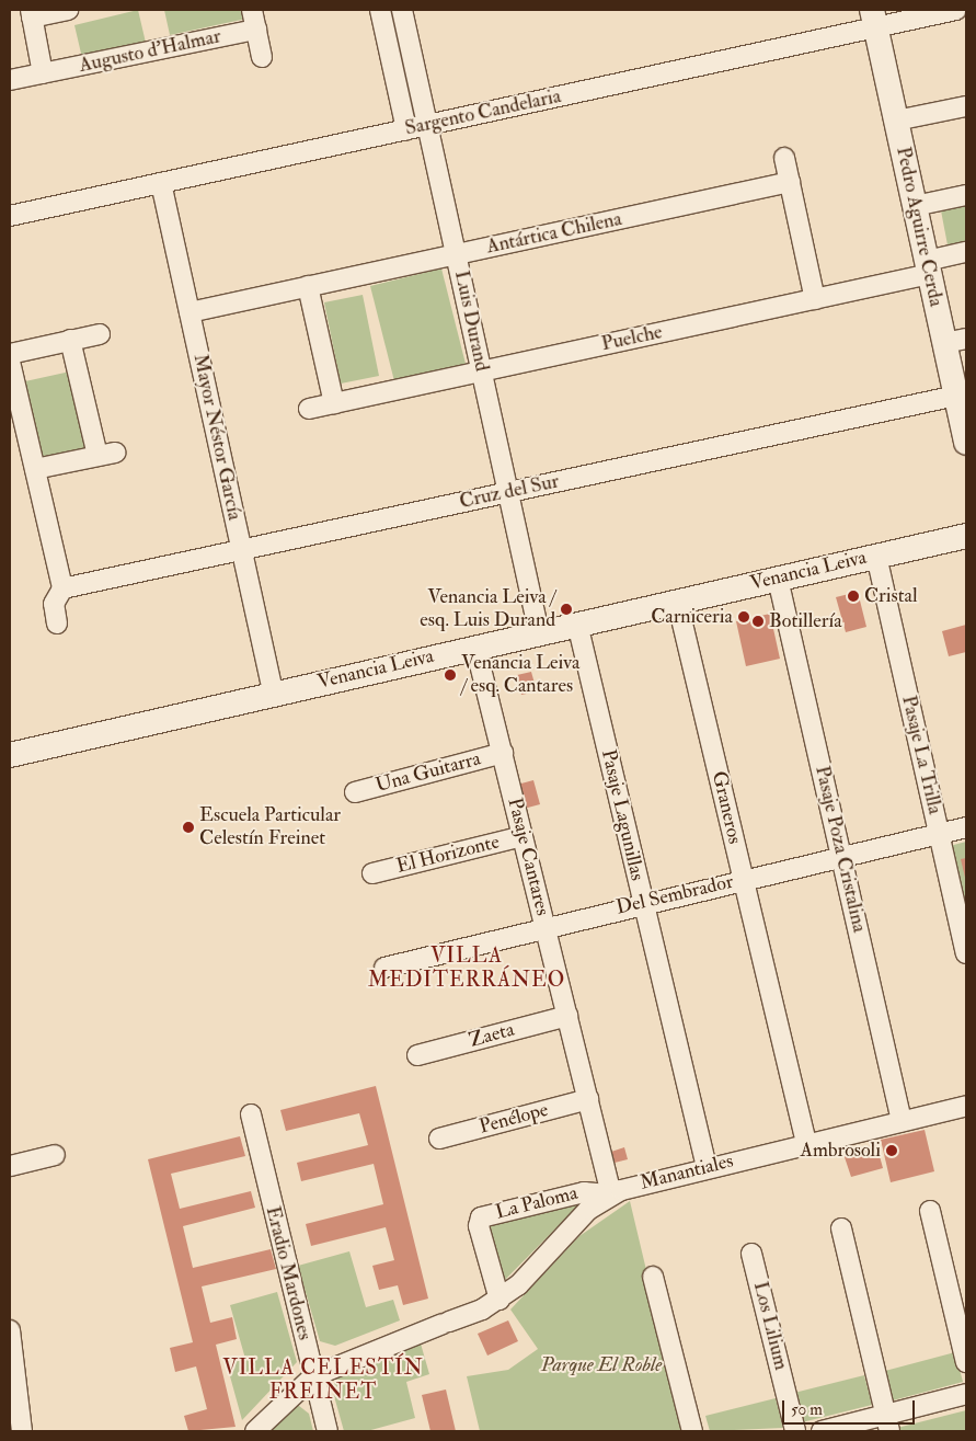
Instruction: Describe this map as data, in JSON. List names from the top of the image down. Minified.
{"streets":{"street":["Augusto d'Halmar","Sargento Candelaria","Pedro Aguirre Cerda","Antártica Chilena","Luis Durand","Puelche","Mayor Néstor García","Cruz del Sur","Venancia Leiva","Pasaje La Trilla","Una Guitarra","Graneros","Pasaje Lagunillas","Pasaje Poza Cristalina","El Horizonte","Pasaje Cantares","Del Sembrador","Zaeta","Penélope","Manantiales","La Paloma","Eradio Mardones","Los Lilium"]},"crossings":[["Sargento Candelaria","Pedro Aguirre Cerda"],["Sargento Candelaria","Luis Durand"],["Sargento Candelaria","Mayor Néstor García"],["Pedro Aguirre Cerda","Puelche"],["Pedro Aguirre Cerda","Cruz del Sur"],["Antártica Chilena","Luis Durand"],["Antártica Chilena","Mayor Néstor García"],["Luis Durand","Puelche"],["Luis Durand","Cruz del Sur"],["Luis Durand","Venancia Leiva"],["Mayor Néstor García","Cruz del Sur"],["Mayor Néstor García","Venancia Leiva"],["Venancia Leiva","Pasaje La Trilla"],["Venancia Leiva","Graneros"],["Venancia Leiva","Pasaje Lagunillas"],["Venancia Leiva","Pasaje Poza Cristalina"],["Venancia Leiva","Pasaje Cantares"],["Pasaje La Trilla","Del Sembrador"],["Una Guitarra","Pasaje Cantares"],["Graneros","Del Sembrador"],["Graneros","Manantiales"],["Pasaje Lagunillas","Del Sembrador"],["Pasaje Lagunillas","Manantiales"],["Pasaje Poza Cristalina","Del Sembrador"],["Pasaje Poza Cristalina","Manantiales"],["El Horizonte","Pasaje Cantares"],["Pasaje Cantares","Del Sembrador"],["Pasaje Cantares","Zaeta"],["Pasaje Cantares","Penélope"],["Pasaje Cantares","Manantiales"],["Pasaje Cantares","La Paloma"],["Manantiales","La Paloma"],["Manantiales","Eradio Mardones"]],"districts":["VILLA MEDITERRÁNEO","VILLA CELESTÍN FREINET"],"parks":["Parque El Roble"],"places":["Cristal","Venancia Leiva / esq. Luis Durand","Carniceria","Botillería","Venancia Leiva / esq. Cantares","Escuela Particular Celestín Freinet","Ambrosoli"],"scale_bar":"50 m"}
